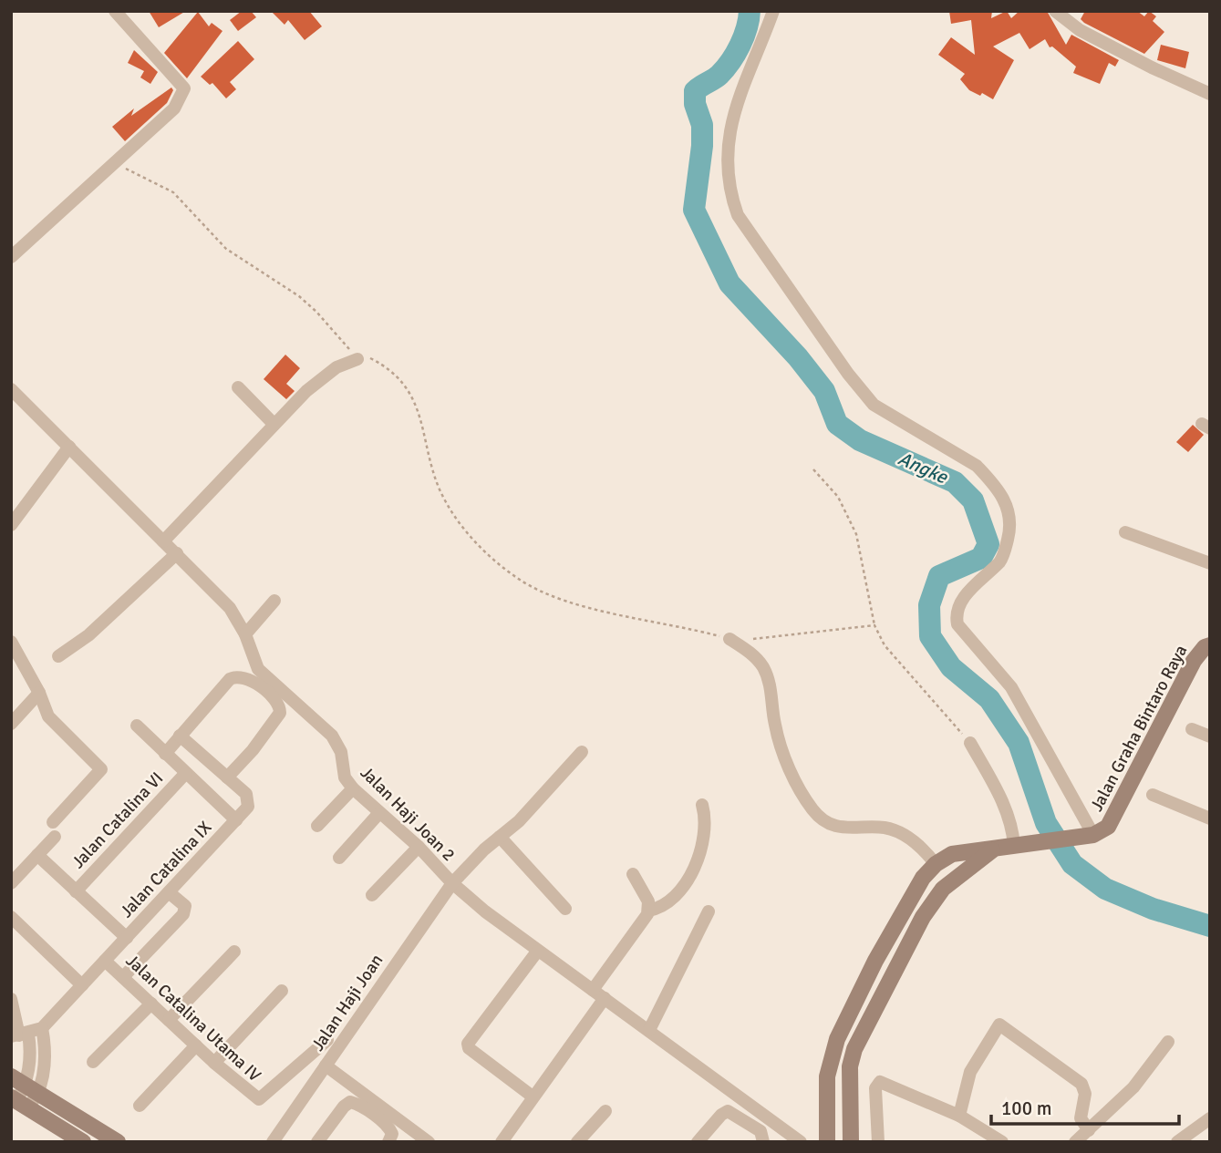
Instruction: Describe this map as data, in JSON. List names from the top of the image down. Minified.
{"streets":{"main road":["Jalan Graha Bintaro Raya"],"street":["Jalan Haji Joan 2","Jalan Catalina VI","Jalan Catalina IX","Jalan Haji Joan","Jalan Catalina Utama IV"]},"crossings":[["Jalan Haji Joan 2","Jalan Haji Joan"],["Jalan Catalina IX","Jalan Catalina Utama IV"]],"water":["Angke"],"scale_bar":"100 m"}
